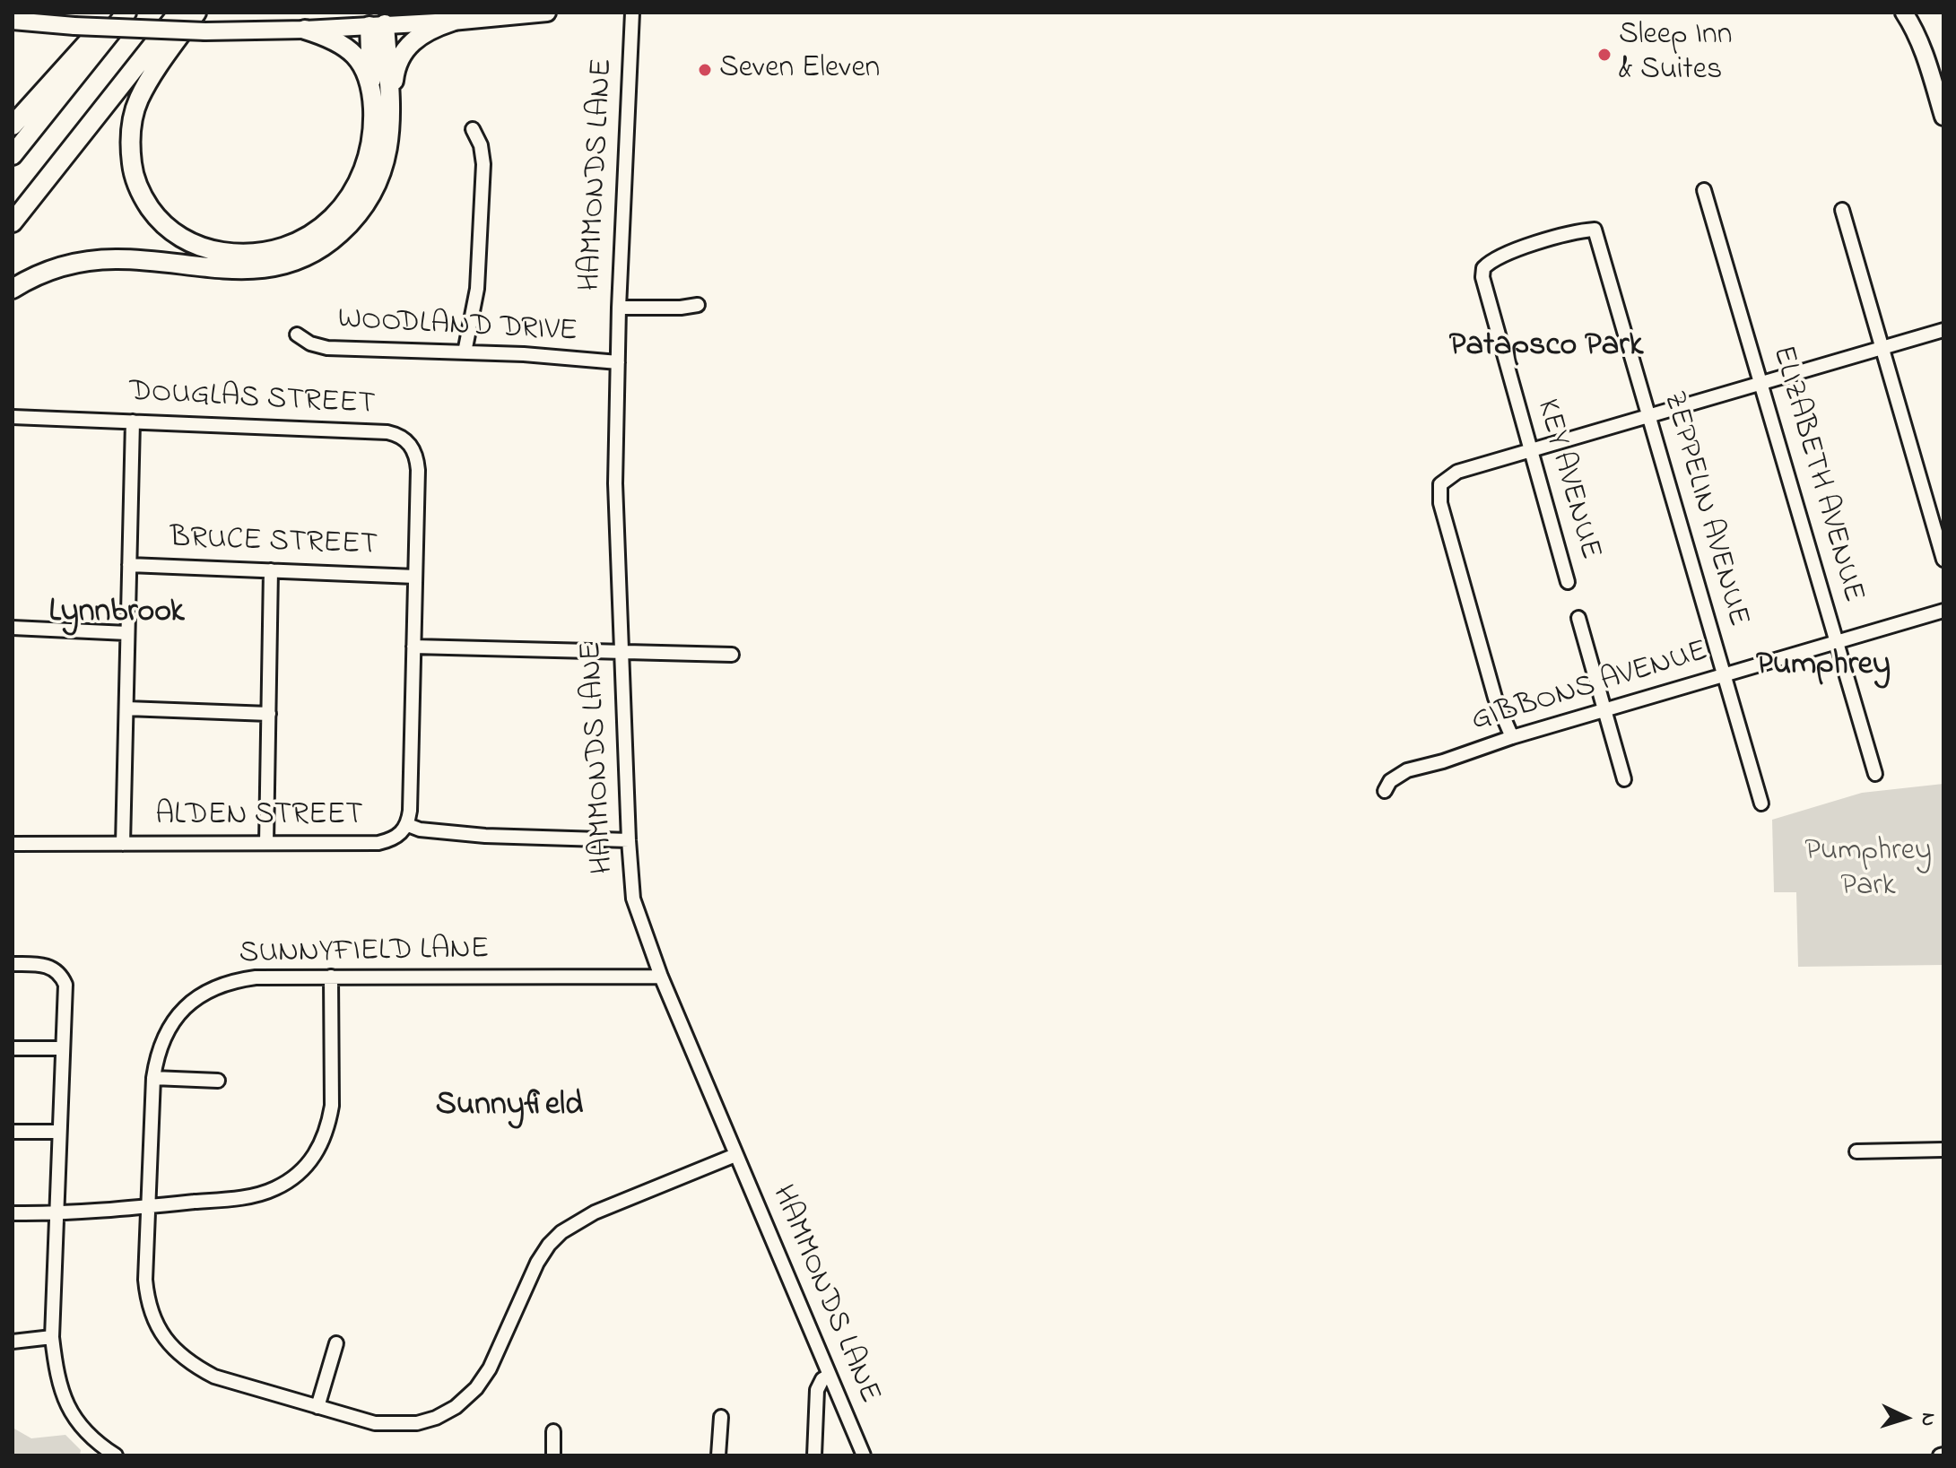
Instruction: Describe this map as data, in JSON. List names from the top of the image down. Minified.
{"streets":{"street":["HAMMONDS LANE","WOODLAND DRIVE","DOUGLAS STREET","ELIZABETH AVENUE","KEY AVENUE","ZEPPELIN AVENUE","BRUCE STREET","GIBBONS AVENUE","ALDEN STREET","SUNNYFIELD LANE"]},"crossings":[["HAMMONDS LANE","WOODLAND DRIVE"],["HAMMONDS LANE","SUNNYFIELD LANE"],["DOUGLAS STREET","BRUCE STREET"],["DOUGLAS STREET","ALDEN STREET"],["ELIZABETH AVENUE","GIBBONS AVENUE"],["KEY AVENUE","ZEPPELIN AVENUE"],["ZEPPELIN AVENUE","GIBBONS AVENUE"]],"districts":["Patapsco Park","Lynnbrook","Pumphrey","Sunnyfield"],"parks":["Pumphrey Park"],"places":["Sleep Inn & Suites","Seven Eleven"],"north":"right"}
